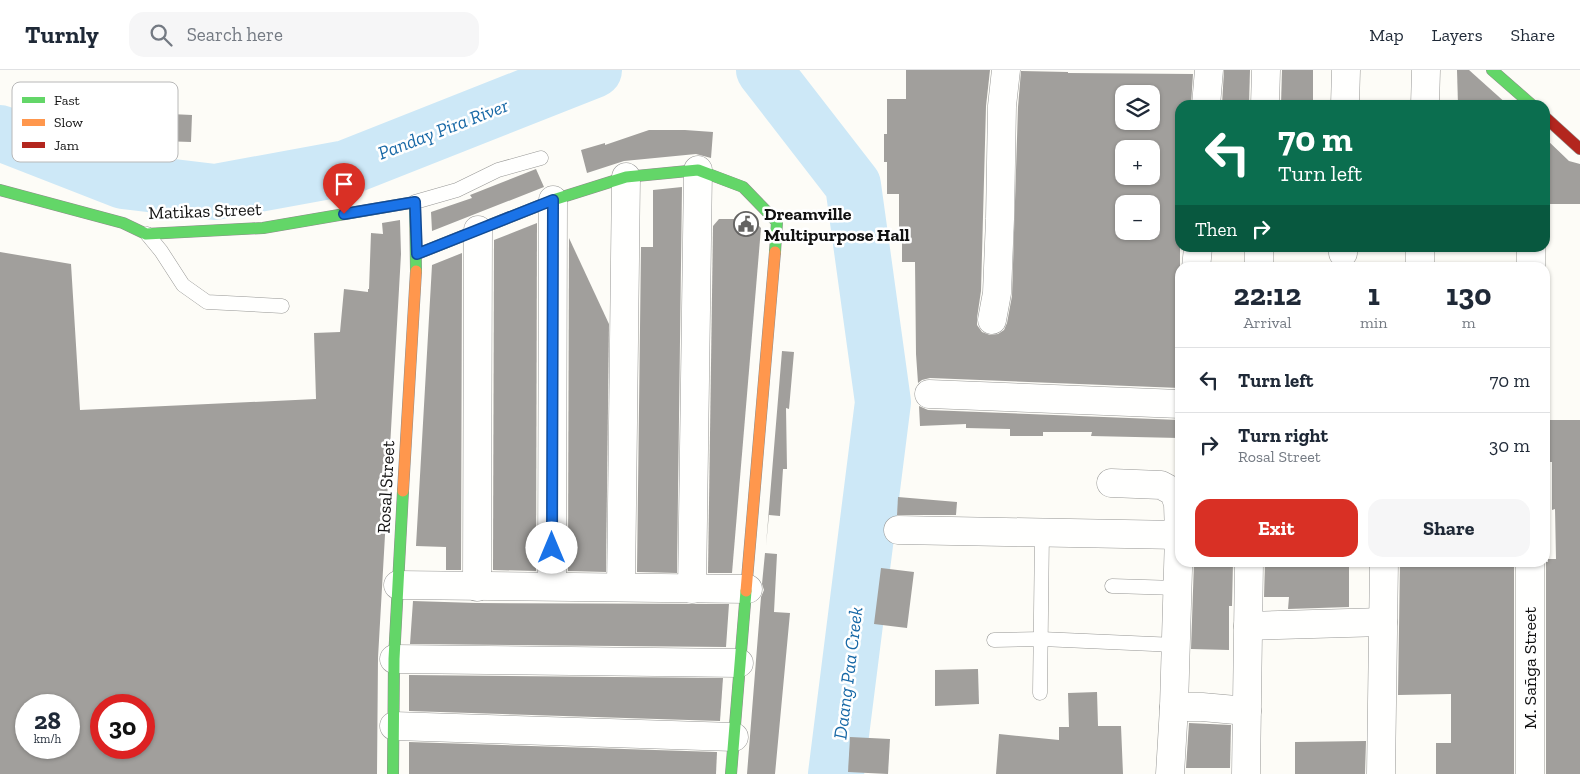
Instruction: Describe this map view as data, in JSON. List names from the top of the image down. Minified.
{"streets":{"street":["Matikas Street","Rosal Street","M. Sañga Street"]},"crossings":[["Matikas Street","Rosal Street"]],"water":["Panday Pira River","Daang Paa Creek"],"places":{"public building":["Dreamville Multipurpose Hall"]},"legend":["Fast","Slow","Jam"],"page":{"header":"Turnly","search":"Search here","nav":["Map","Layers","Share"],"map_buttons":["+","−"],"turn":["70 m","Turn left"],"then":"Then","eta":["22:12","Arrival","1","min","130","m"],"list":[{"name":"Turn left","value":"70 m"},{"name":"Turn right","note":"Rosal Street","value":"30 m"}],"buttons":["Exit","Share"],"speed":"28 km/h","limit":"30"}}
